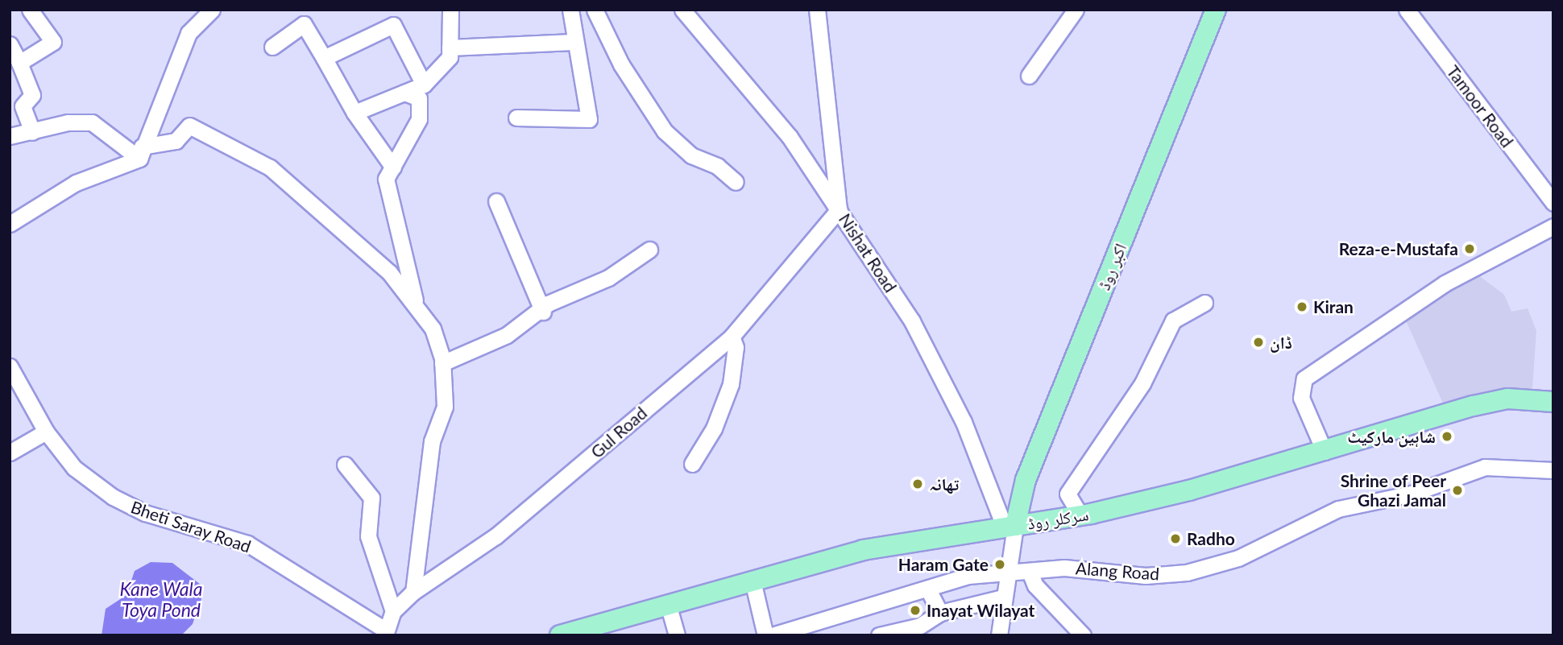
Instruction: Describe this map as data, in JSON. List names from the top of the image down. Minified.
{"streets":{"main road":["اکبر روڈ","سرکلر روڈ"],"street":["Tamoor Road","Nishat Road","Gul Road","Bheti Saray Road","Alang Road"]},"crossings":[["Nishat Road","اکبر روڈ"],["Nishat Road","Gul Road"],["Nishat Road","سرکلر روڈ"],["اکبر روڈ","سرکلر روڈ"],["Gul Road","Bheti Saray Road"]],"water":["Kane Wala Toya Pond"],"places":["Reza-e-Mustafa","Kiran","ڈان","شاہین مارکیٹ","تھانہ","Shrine of Peer Ghazi Jamal","Radho","Haram Gate","Inayat Wilayat"]}
